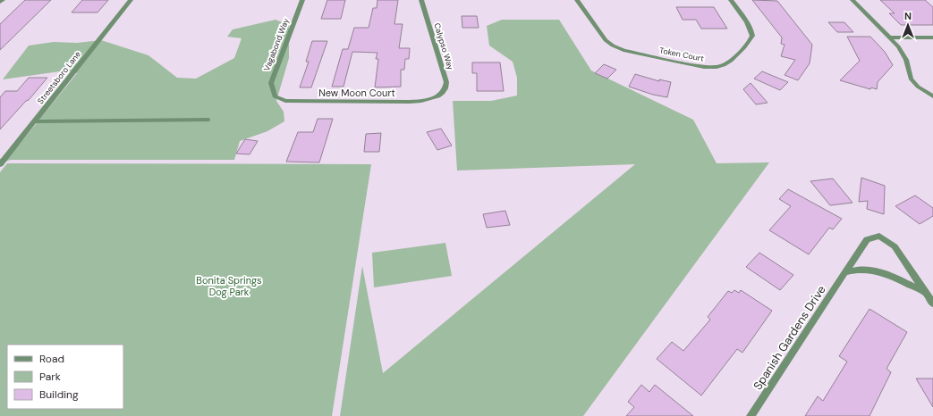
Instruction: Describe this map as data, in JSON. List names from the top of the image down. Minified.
{"streets":{"street":["Vagabond Way","Calypso Way","Token Court","Streetsboro Lane","New Moon Court","Spanish Gardens Drive"]},"crossings":[["Vagabond Way","New Moon Court"],["Calypso Way","New Moon Court"]],"parks":["Bonita Springs Dog Park"],"legend":["Road","Park","Building"],"north":"top"}
